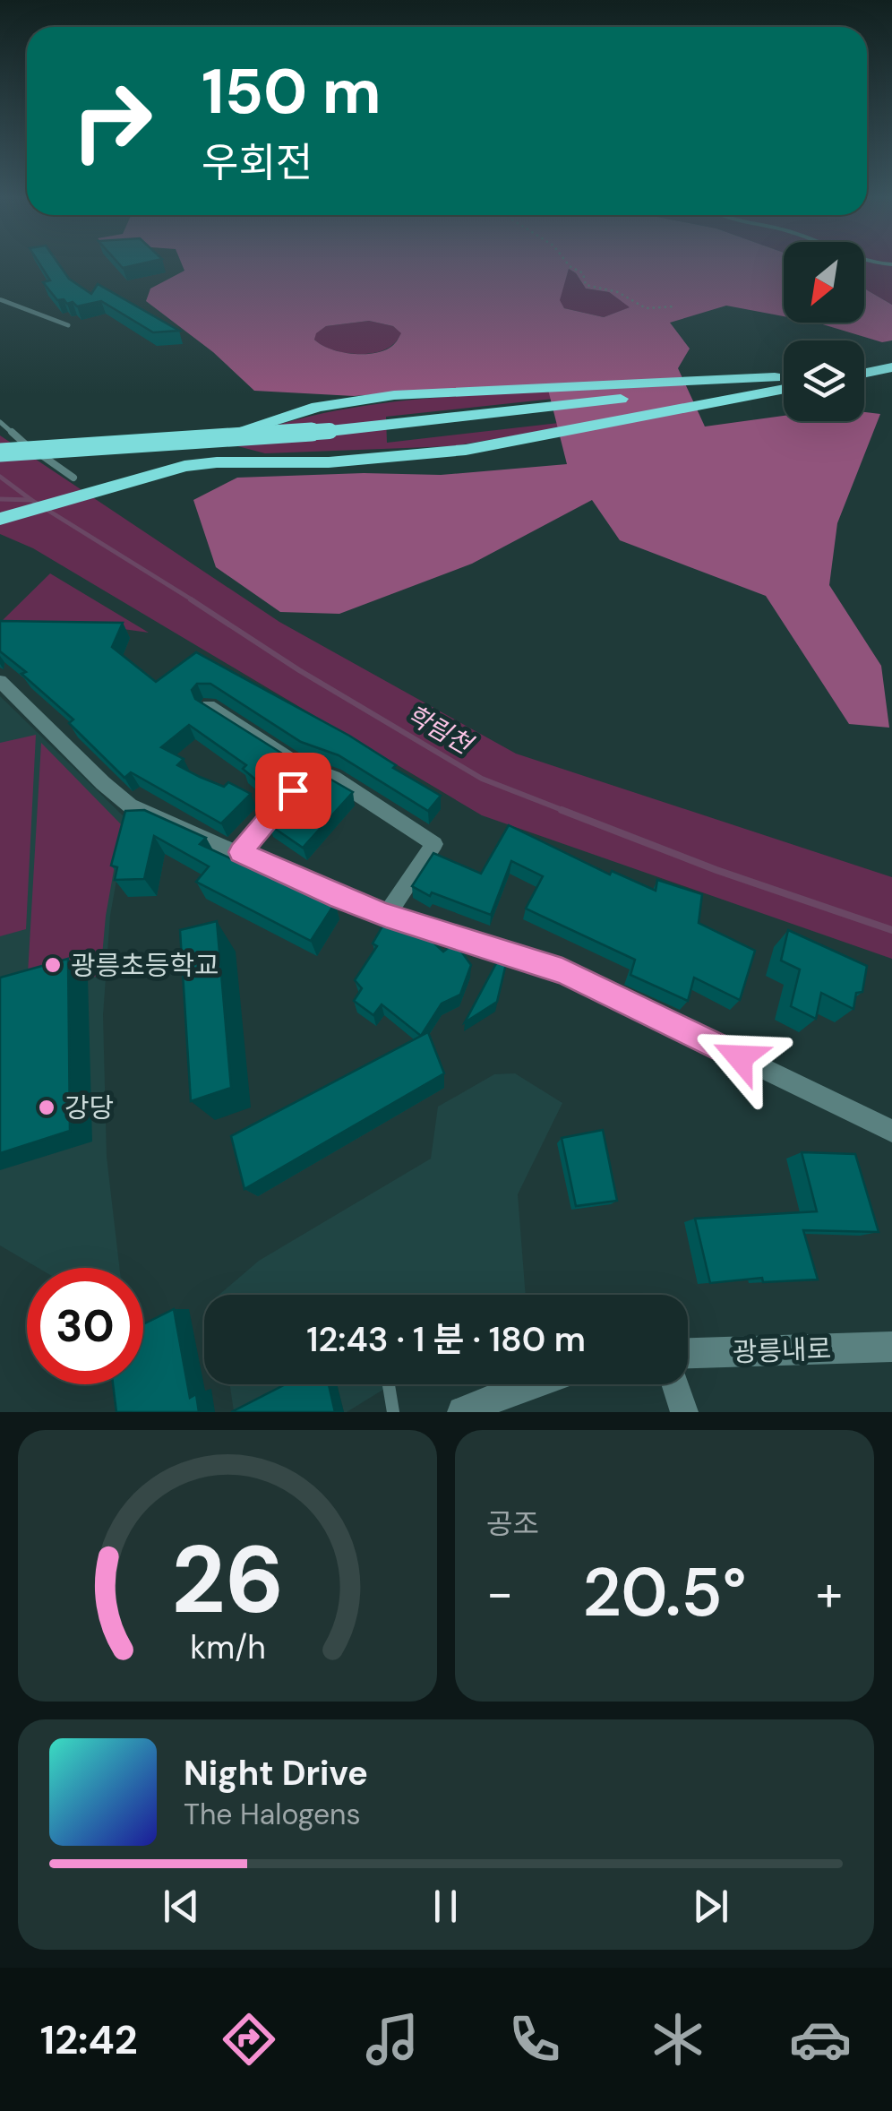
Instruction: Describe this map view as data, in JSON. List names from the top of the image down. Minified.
{"streets":{"street":["광릉내로"]},"water":["학림천"],"places":["광릉초등학교","강당"],"north":"bottom left","page":{"turn":["150 m","우회전"],"limit":"30","trip":"12:43 · 1 분 · 180 m","tile":"공조","heat":["−","20.5°","+"],"song":["Night Drive","The Halogens"],"tabs":"12:42","gauge":["26","km/h"]}}
